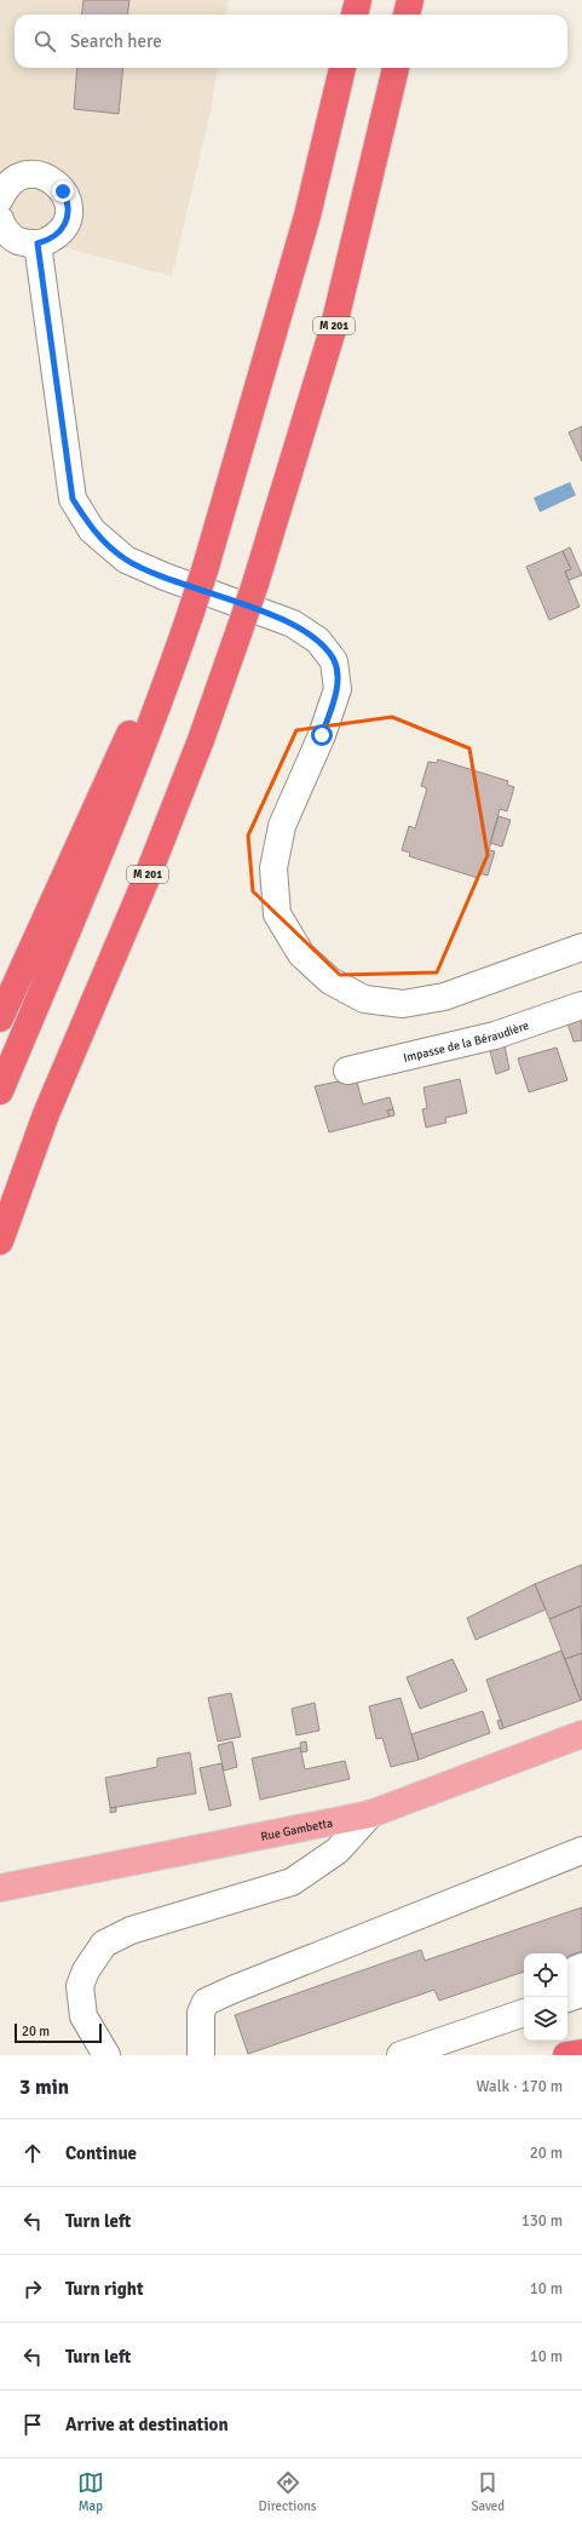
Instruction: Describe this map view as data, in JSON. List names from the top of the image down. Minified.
{"streets":{"highway":["M 201"],"main road":["Rue Gambetta"],"street":["Impasse de la Béraudière"]},"scale_bar":"20 m","page":{"search":"Search here","scale":"20 m","heading":["3 min","Walk · 170 m"],"list":[["Continue","20 m"],["Turn left","130 m"],["Turn right","10 m"],["Turn left","10 m"],"Arrive at destination"],"nav":["Map","Directions","Saved"]}}
